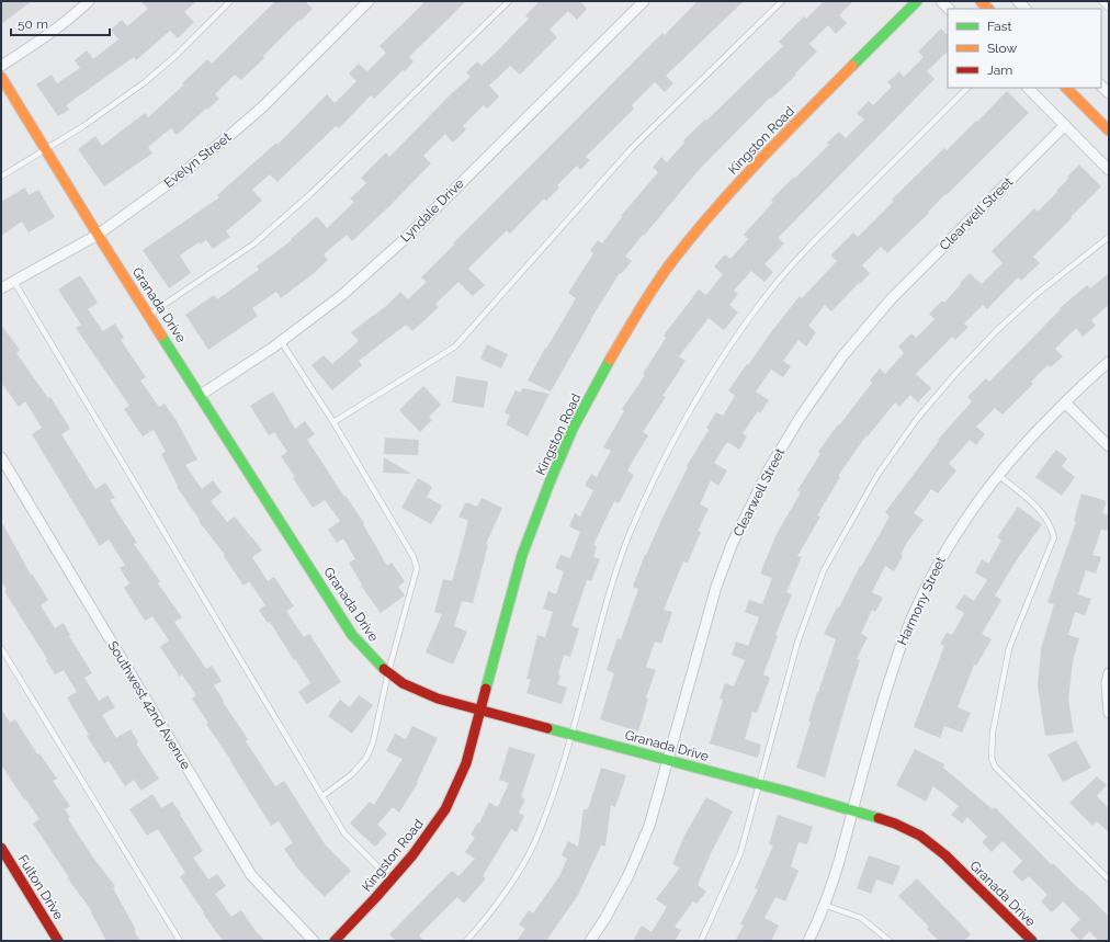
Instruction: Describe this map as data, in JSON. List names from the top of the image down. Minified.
{"streets":{"street":["Kingston Road","Evelyn Street","Lyndale Drive","Clearwell Street","Granada Drive","Harmony Street","Southwest 42nd Avenue","Fulton Drive"]},"crossings":[["Kingston Road","Granada Drive"],["Evelyn Street","Granada Drive"],["Lyndale Drive","Granada Drive"],["Clearwell Street","Granada Drive"],["Granada Drive","Harmony Street"]],"legend":["Fast","Slow","Jam"],"scale_bar":"50 m"}
